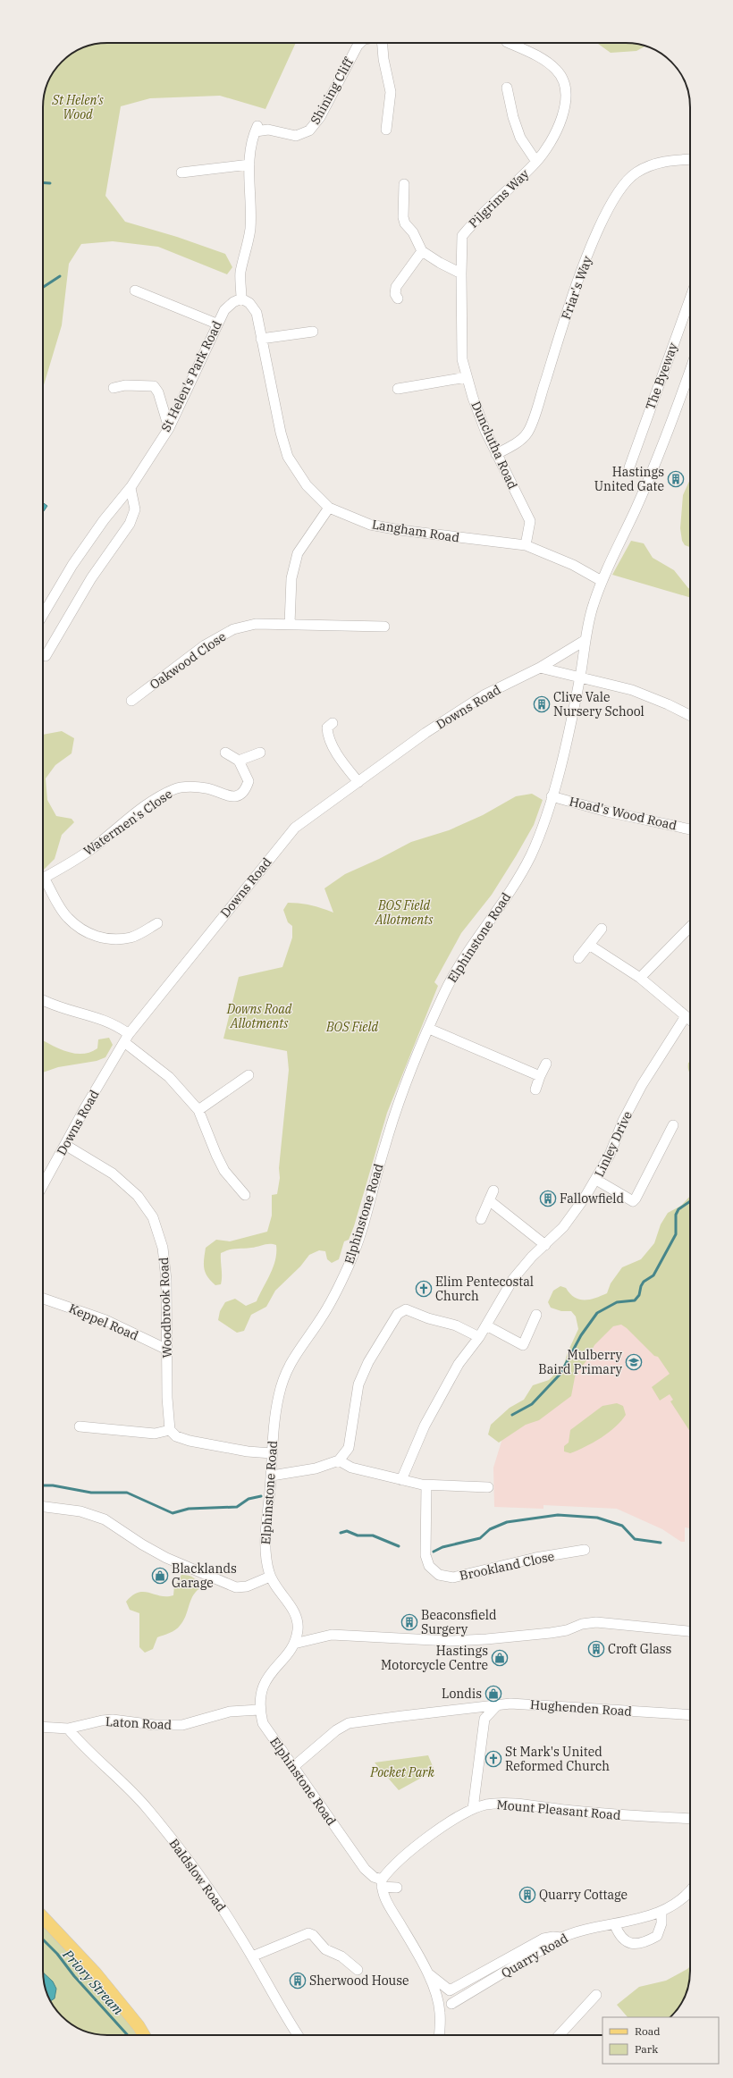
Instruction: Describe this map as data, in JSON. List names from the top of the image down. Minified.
{"streets":{"street":["Shining Cliff","Pilgrims Way","Friar's Way","St Helen's Park Road","The Byeway","Dunclutha Road","Langham Road","Oakwood Close","Downs Road","Hoad's Wood Road","Watermen's Close","Elphinstone Road","Linley Drive","Woodbrook Road","Keppel Road","Brookland Close","Hughenden Road","Laton Road","Mount Pleasant Road","Baldslow Road","Quarry Road"]},"crossings":[["Pilgrims Way","Dunclutha Road"],["Friar's Way","Dunclutha Road"],["St Helen's Park Road","Langham Road"],["Dunclutha Road","Langham Road"],["Langham Road","Elphinstone Road"],["Downs Road","Elphinstone Road"],["Downs Road","Woodbrook Road"],["Hoad's Wood Road","Elphinstone Road"],["Elphinstone Road","Hughenden Road"],["Elphinstone Road","Laton Road"],["Elphinstone Road","Mount Pleasant Road"],["Woodbrook Road","Keppel Road"],["Laton Road","Baldslow Road"]],"water":["Priory Stream"],"parks":["St Helen's Wood","BOS Field Allotments","Downs Road Allotments","BOS Field","Pocket Park"],"places":{"building":["Hastings United Gate","Clive Vale Nursery School","Fallowfield","Beaconsfield Surgery","Croft Glass","Quarry Cottage","Sherwood House"],"church":["Elim Pentecostal Church","St Mark's United Reformed Church"],"school or university":["Mulberry Baird Primary"],"shop":["Blacklands Garage","Hastings Motorcycle Centre","Londis"]},"legend":["Road","Park"]}
